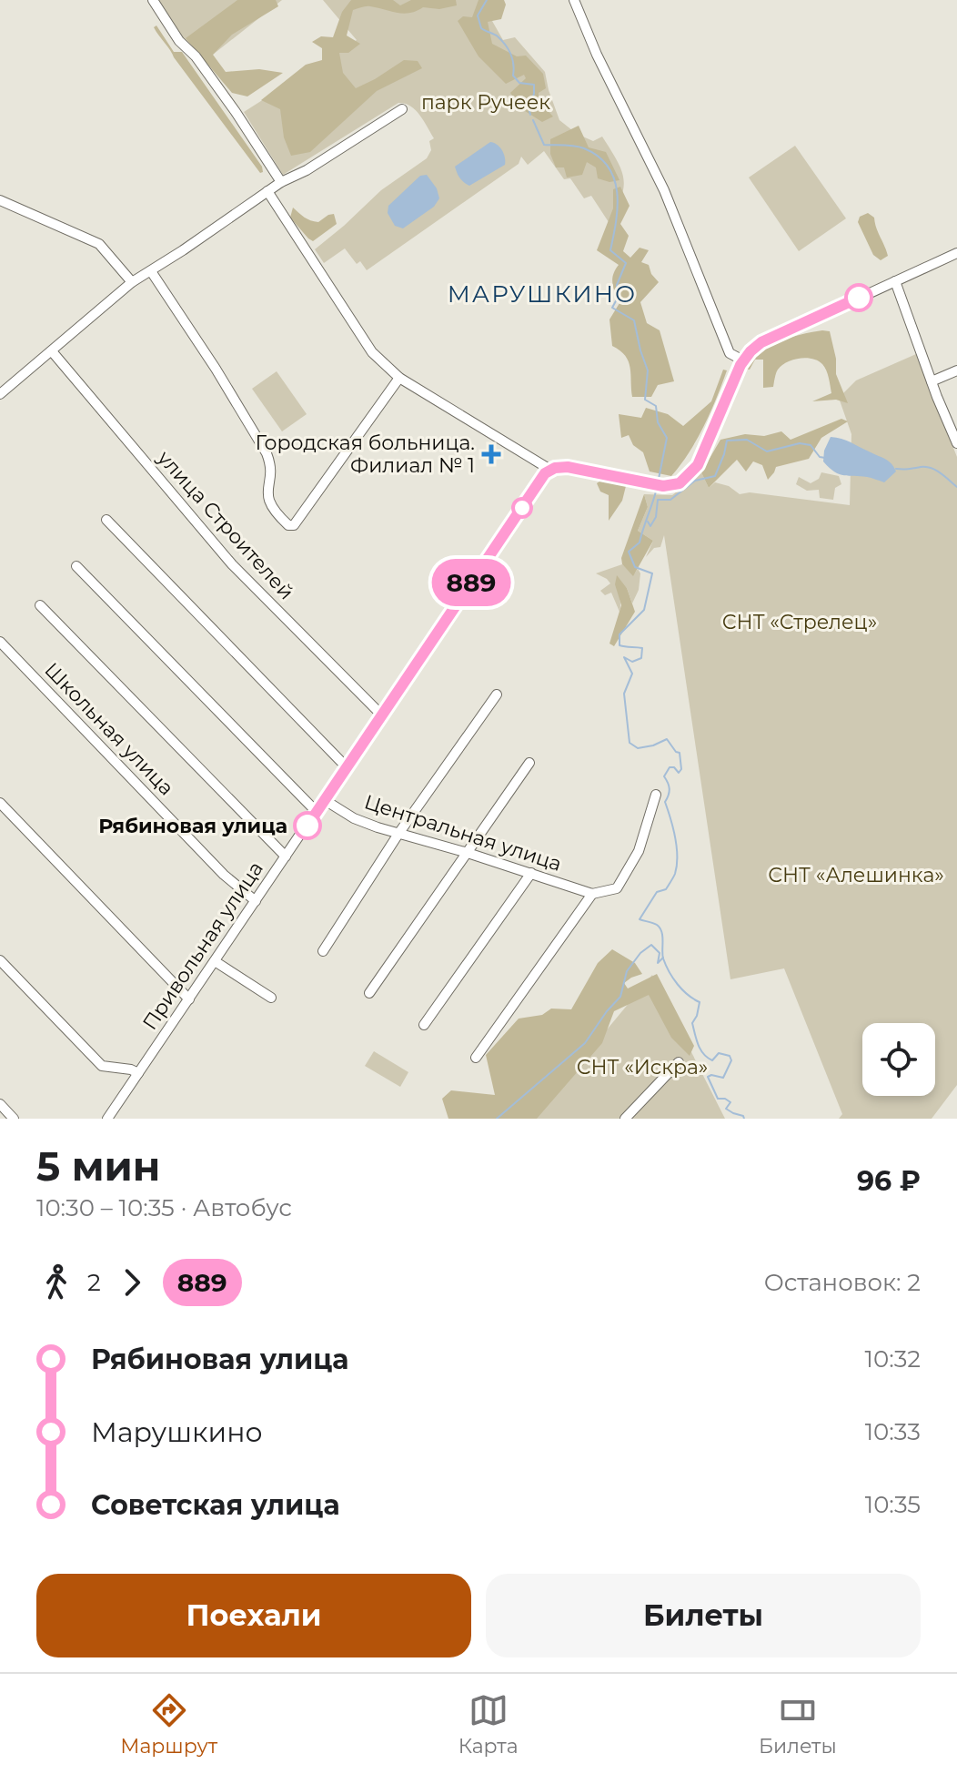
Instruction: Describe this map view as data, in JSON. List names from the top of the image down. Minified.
{"streets":{"street":["улица Строителей","Школьная улица","Центральная улица","Привольная улица"]},"crossings":[["улица Строителей","Привольная улица"],["Школьная улица","Привольная улица"],["Центральная улица","Привольная улица"]],"districts":["МАРУШКИНО"],"parks":["парк Ручеек","СНТ «Стрелец»","СНТ «Алешинка»","СНТ «Искра»"],"places":{"health":["Городская больница. Филиал № 1"],"other":["Рябиновая улица"]},"lines":["bus line 889"],"page":{"on_map":"889","heading":["5 мин","10:30 – 10:35 · Автобус","96 ₽"],"legs":["2","889","Остановок: 2"],"list":[{"name":"Рябиновая улица","value":"10:32"},{"name":"Марушкино","value":"10:33"},{"name":"Советская улица","value":"10:35"}],"buttons":["Поехали","Билеты"],"tabs":["Маршрут","Карта","Билеты"]}}
